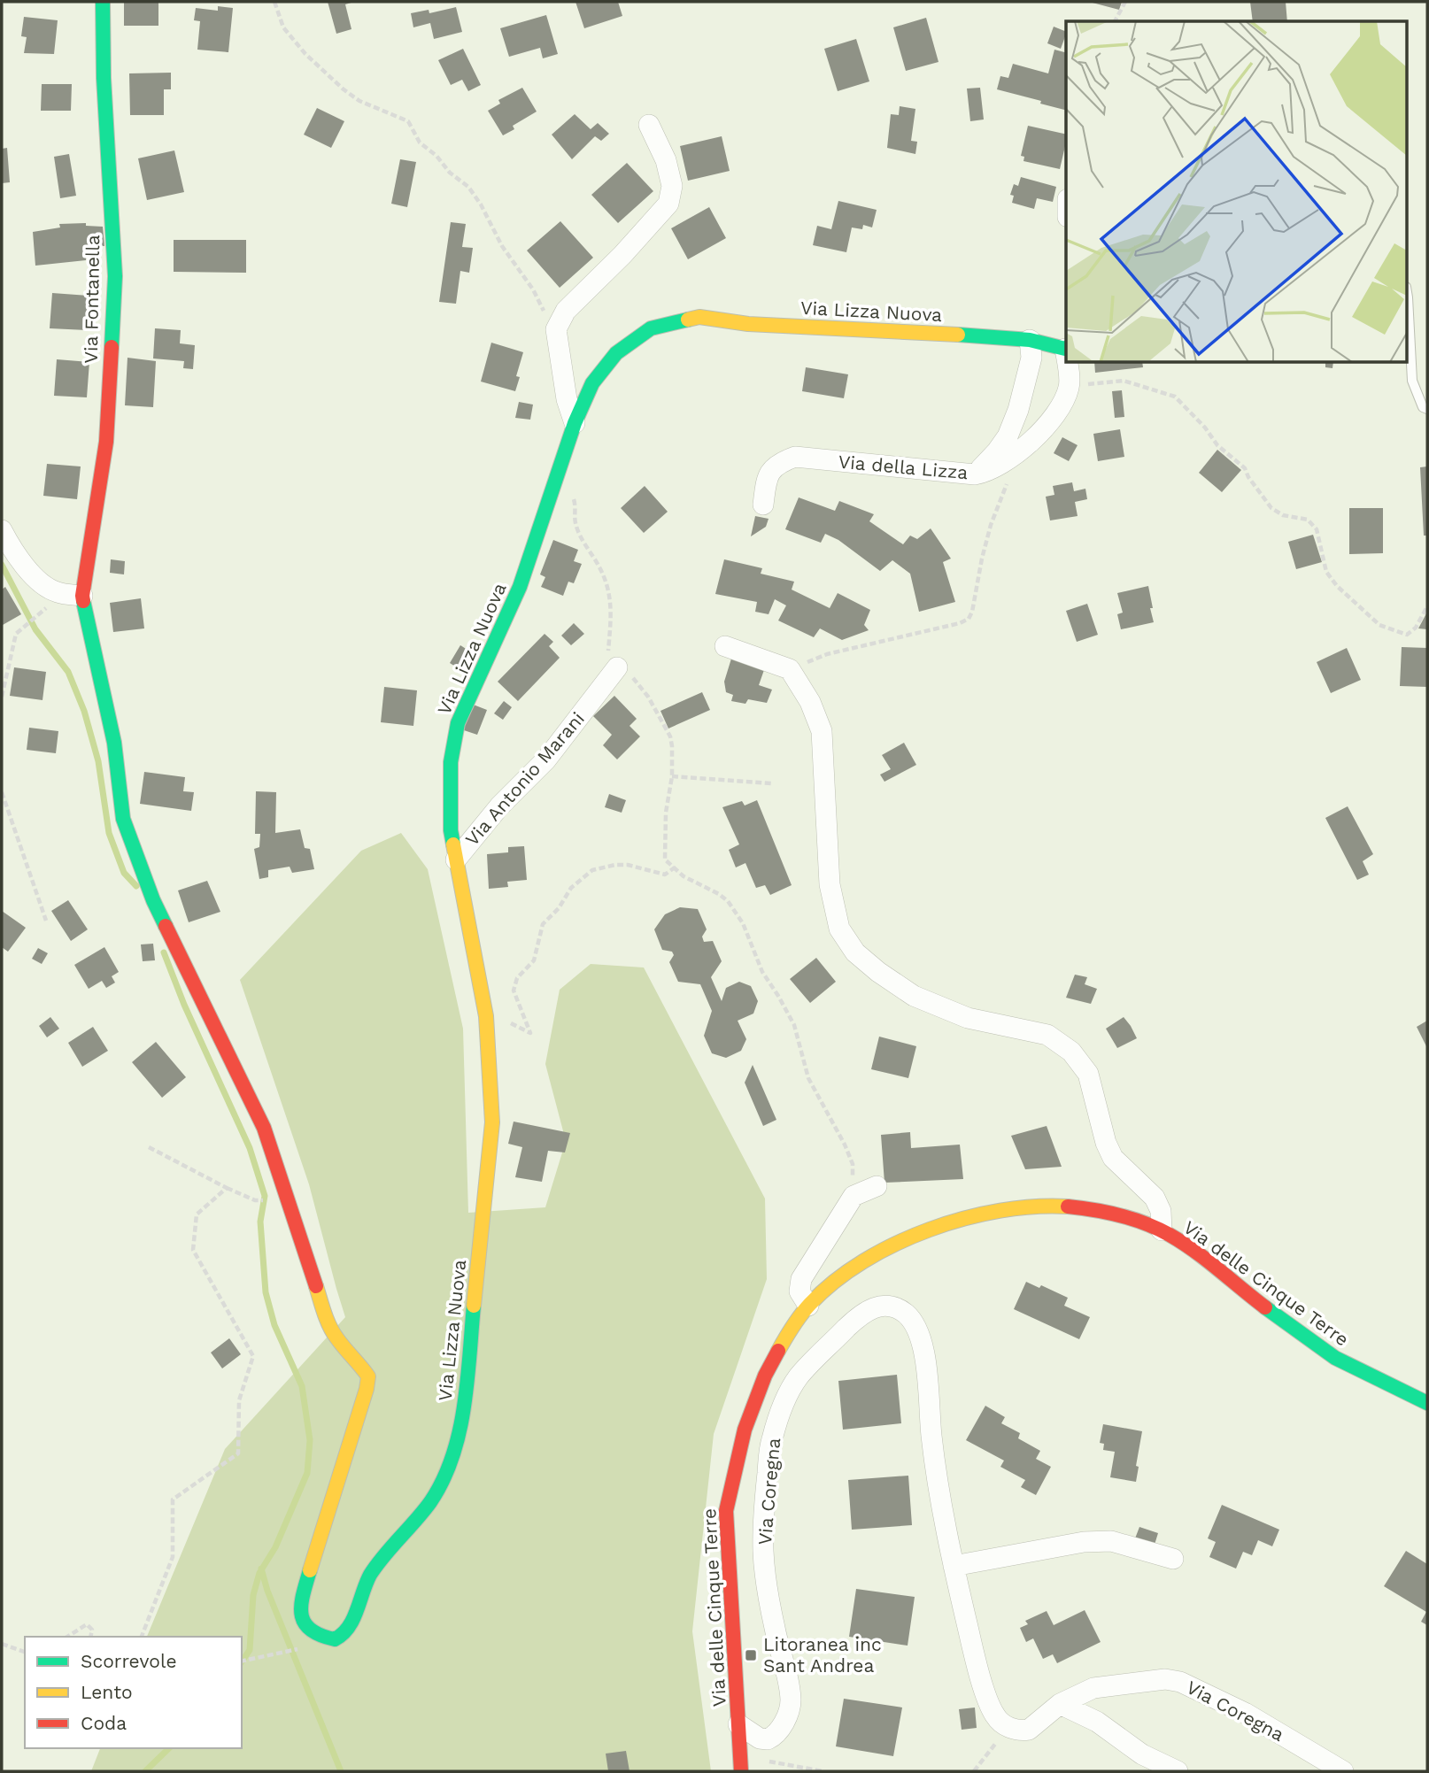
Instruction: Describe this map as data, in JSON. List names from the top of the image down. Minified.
{"streets":{"street":["Via Fontanella","Via Lizza Nuova","Via della Lizza","Via Antonio Marani","Via delle Cinque Terre","Via Coregna"]},"crossings":[["Via Fontanella","Via Lizza Nuova"],["Via Lizza Nuova","Via Antonio Marani"],["Via delle Cinque Terre","Via Coregna"]],"places":{"transit":["Litoranea inc Sant Andrea"]},"legend":["Scorrevole","Lento","Coda"]}
